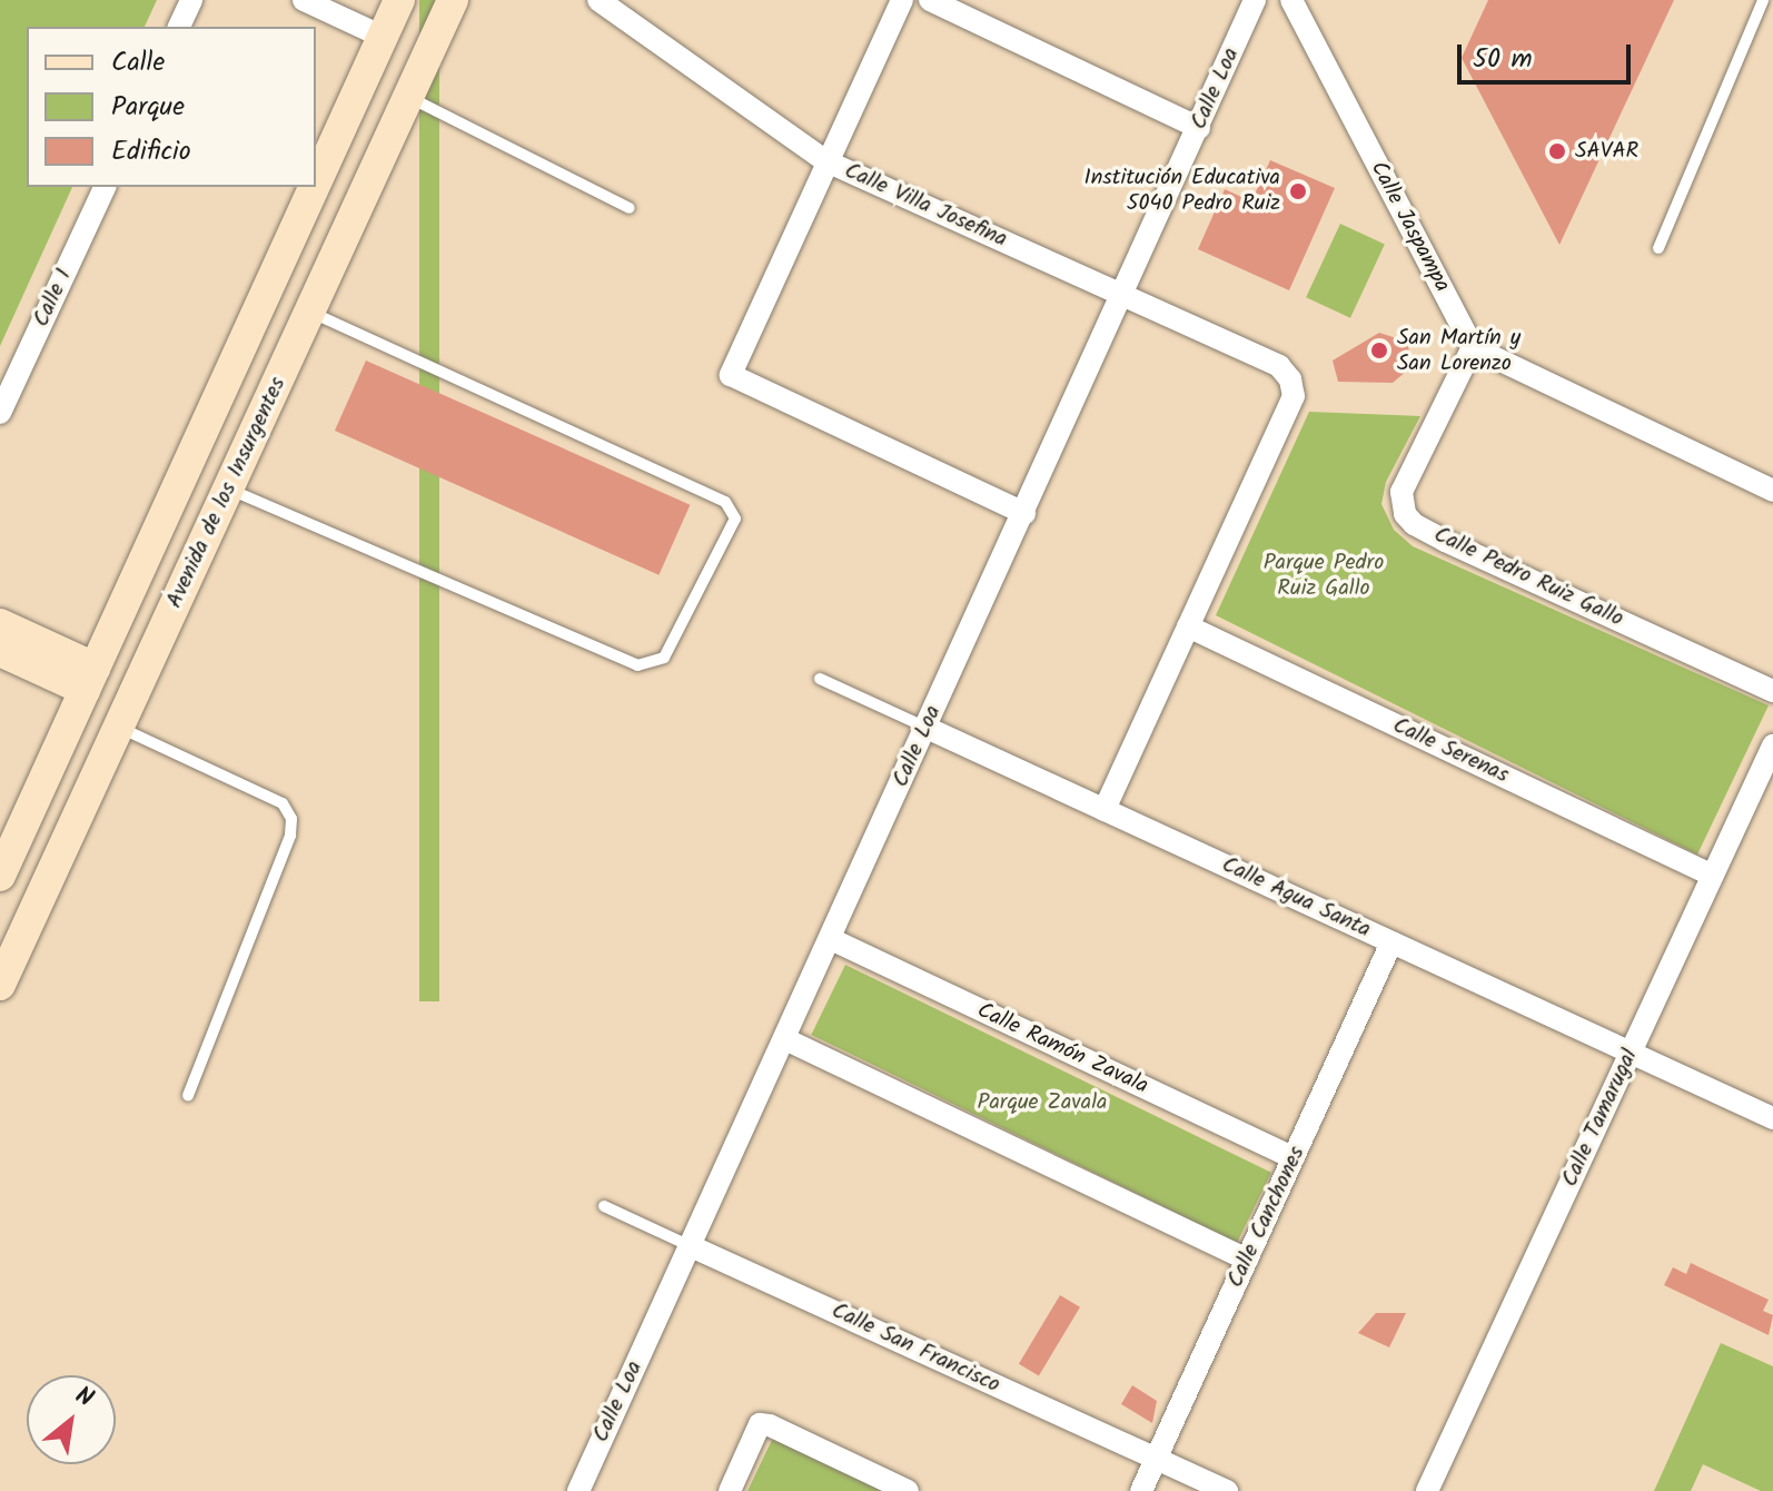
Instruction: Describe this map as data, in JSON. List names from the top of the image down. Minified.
{"streets":{"main road":["Avenida de los Insurgentes"],"street":["Calle Loa","Calle Villa Josefina","Calle Jaspampa","Calle 1","Calle Pedro Ruiz Gallo","Calle Serenas","Calle Agua Santa","Calle Ramón Zavala","Calle Tamarugal","Calle Canchones","Calle San Francisco"]},"crossings":[["Calle Loa","Calle Villa Josefina"],["Calle Loa","Calle Agua Santa"],["Calle Loa","Calle Ramón Zavala"],["Calle Loa","Calle San Francisco"],["Calle Villa Josefina","Calle Serenas"],["Calle Jaspampa","Calle Pedro Ruiz Gallo"],["Calle Serenas","Calle Tamarugal"],["Calle Agua Santa","Calle Tamarugal"],["Calle Agua Santa","Calle Canchones"],["Calle Ramón Zavala","Calle Canchones"],["Calle Canchones","Calle San Francisco"]],"parks":["Parque Pedro Ruiz Gallo","Parque Zavala"],"places":["SAVAR","Institución Educativa 5040 Pedro Ruiz","San Martín y San Lorenzo"],"legend":["Calle","Parque","Edificio"],"scale_bar":"50 m","north":"top right"}
